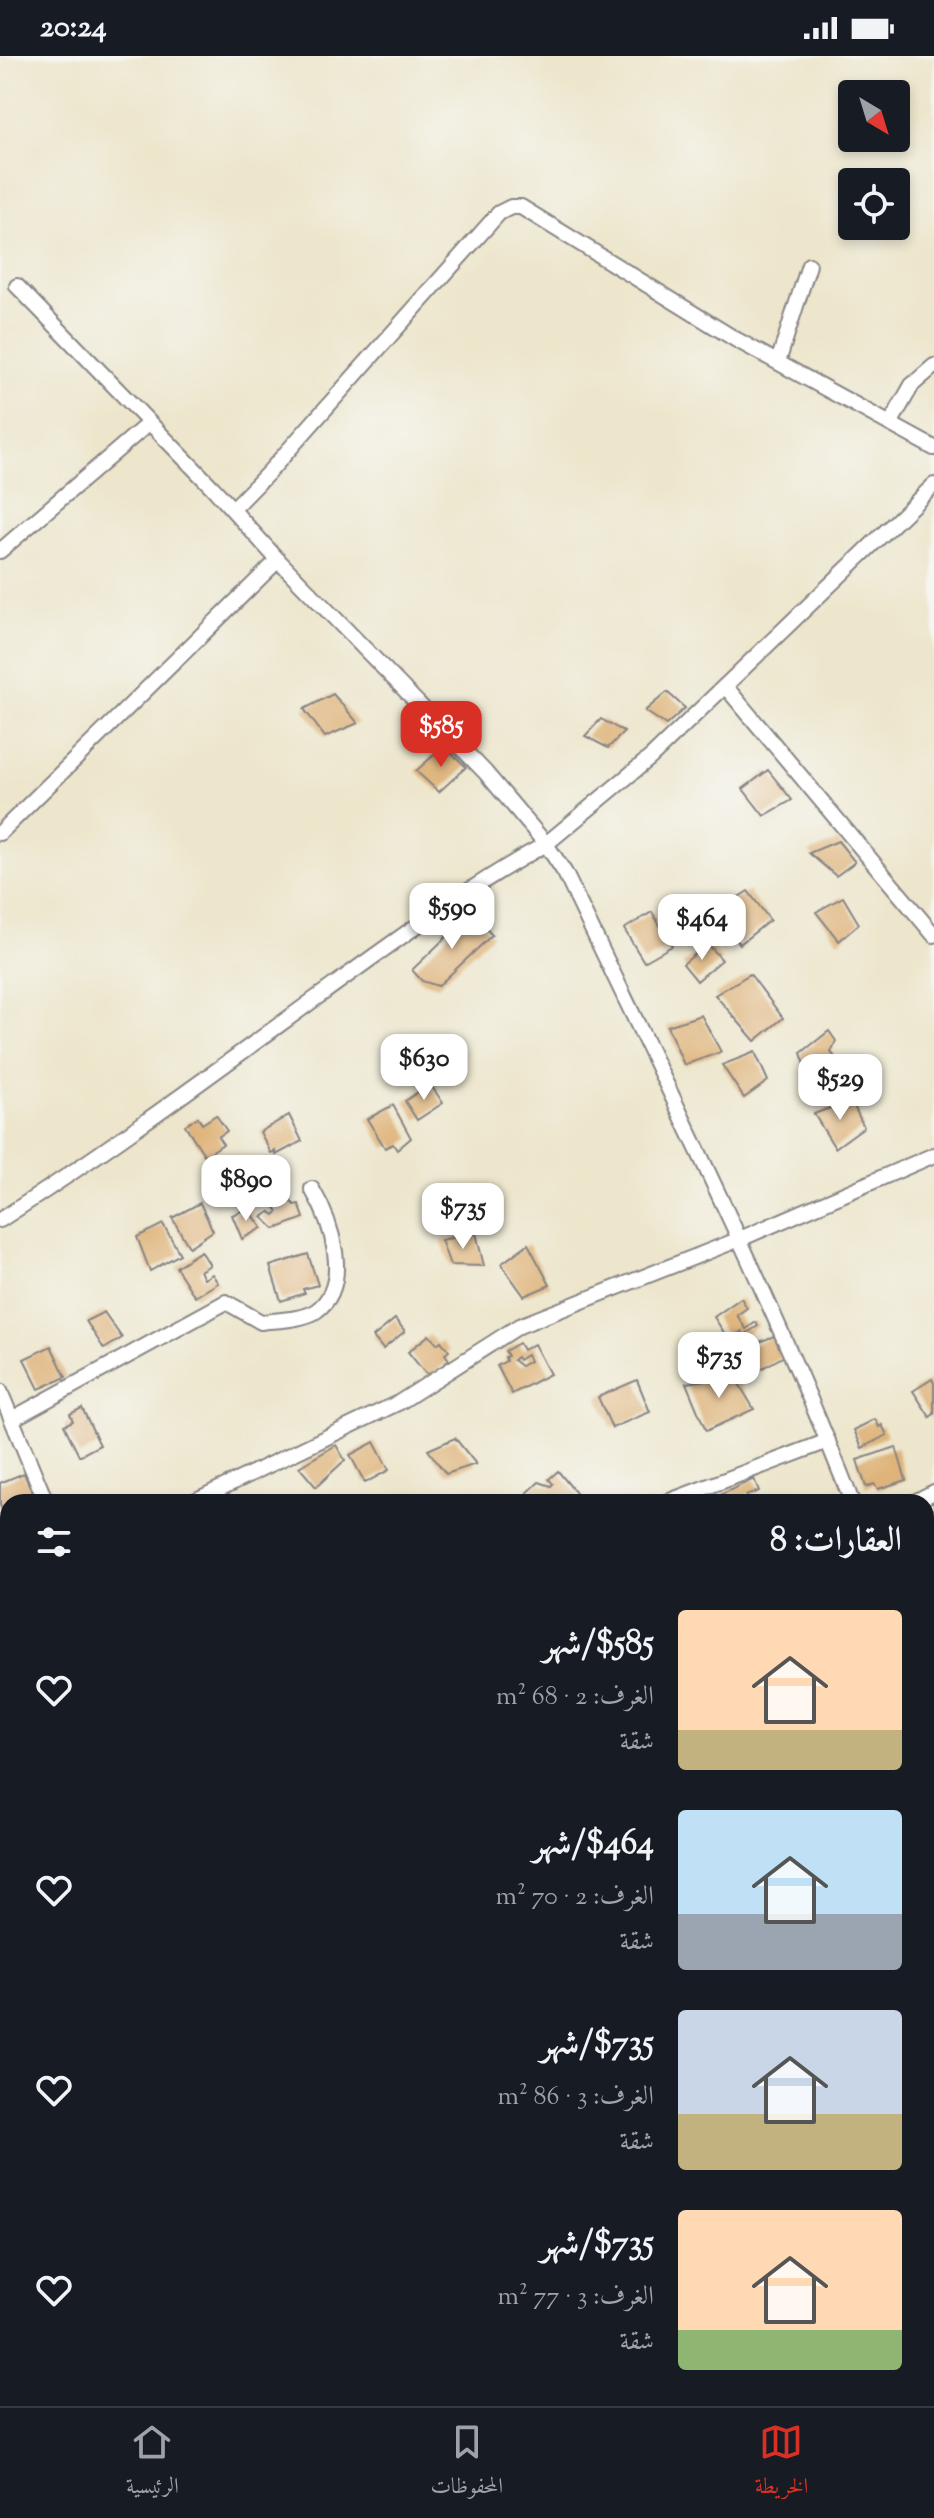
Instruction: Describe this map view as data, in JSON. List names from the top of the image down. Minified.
{"north":"bottom right","page":{"status":"20:24","price":["$585","$590","$464","$630","$529","$890","$735","$735"],"heading":"العقارات: 8","list":[{"name":"$585/شهر","note":"الغرف: 2 · 68 m² · شقة"},{"name":"$464/شهر","note":"الغرف: 2 · 70 m² · شقة"},{"name":"$735/شهر","note":"الغرف: 3 · 86 m² · شقة"},{"name":"$735/شهر","note":"الغرف: 3 · 77 m² · شقة"}],"tabs":["الخريطة","المحفوظات","الرئيسية"]}}
